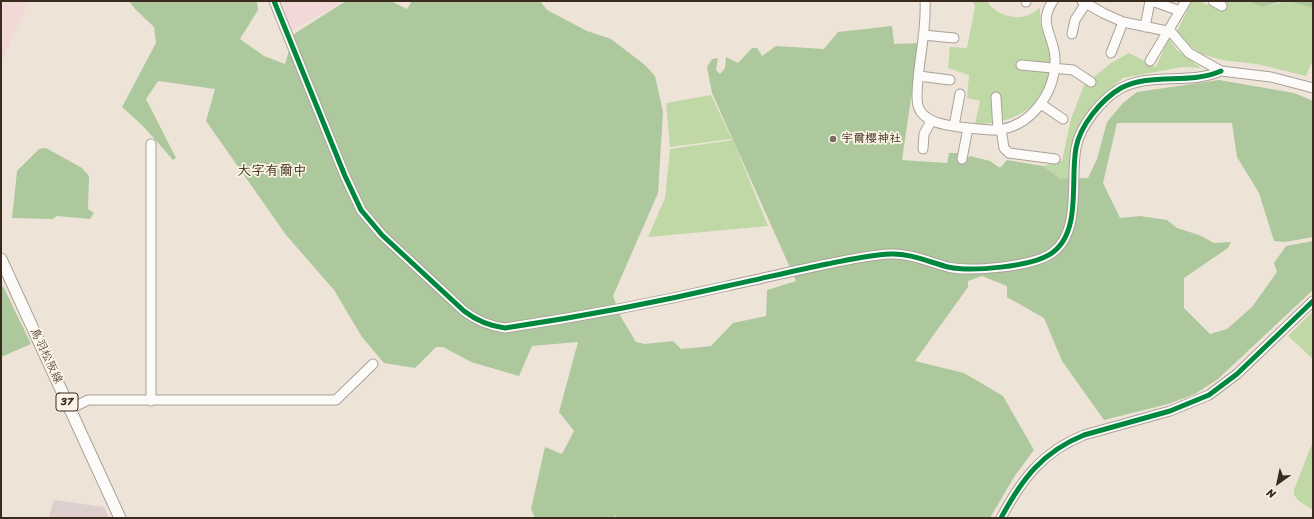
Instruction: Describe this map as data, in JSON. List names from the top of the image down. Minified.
{"streets":{"main road":["鳥羽松阪線","37"]},"districts":["大字有爾中"],"places":["宇爾櫻神社"],"north":"bottom left"}
